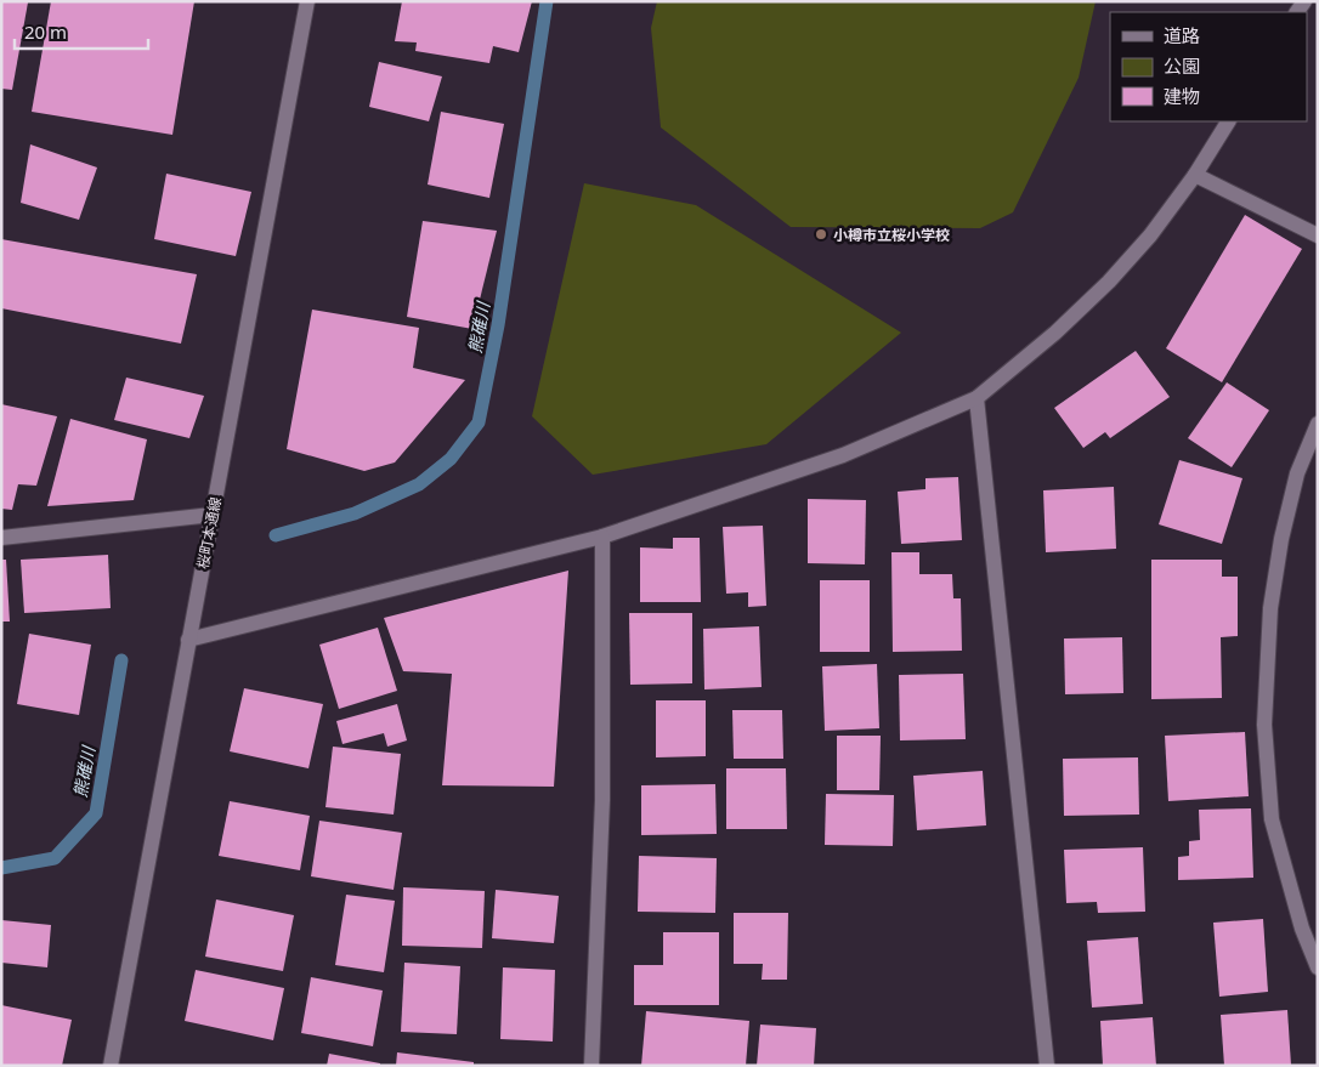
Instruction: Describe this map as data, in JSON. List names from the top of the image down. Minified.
{"streets":{"street":["桜町本通線"]},"water":["熊碓川"],"places":["小樽市立桜小学校"],"legend":["道路","公園","建物"],"scale_bar":"20 m"}
